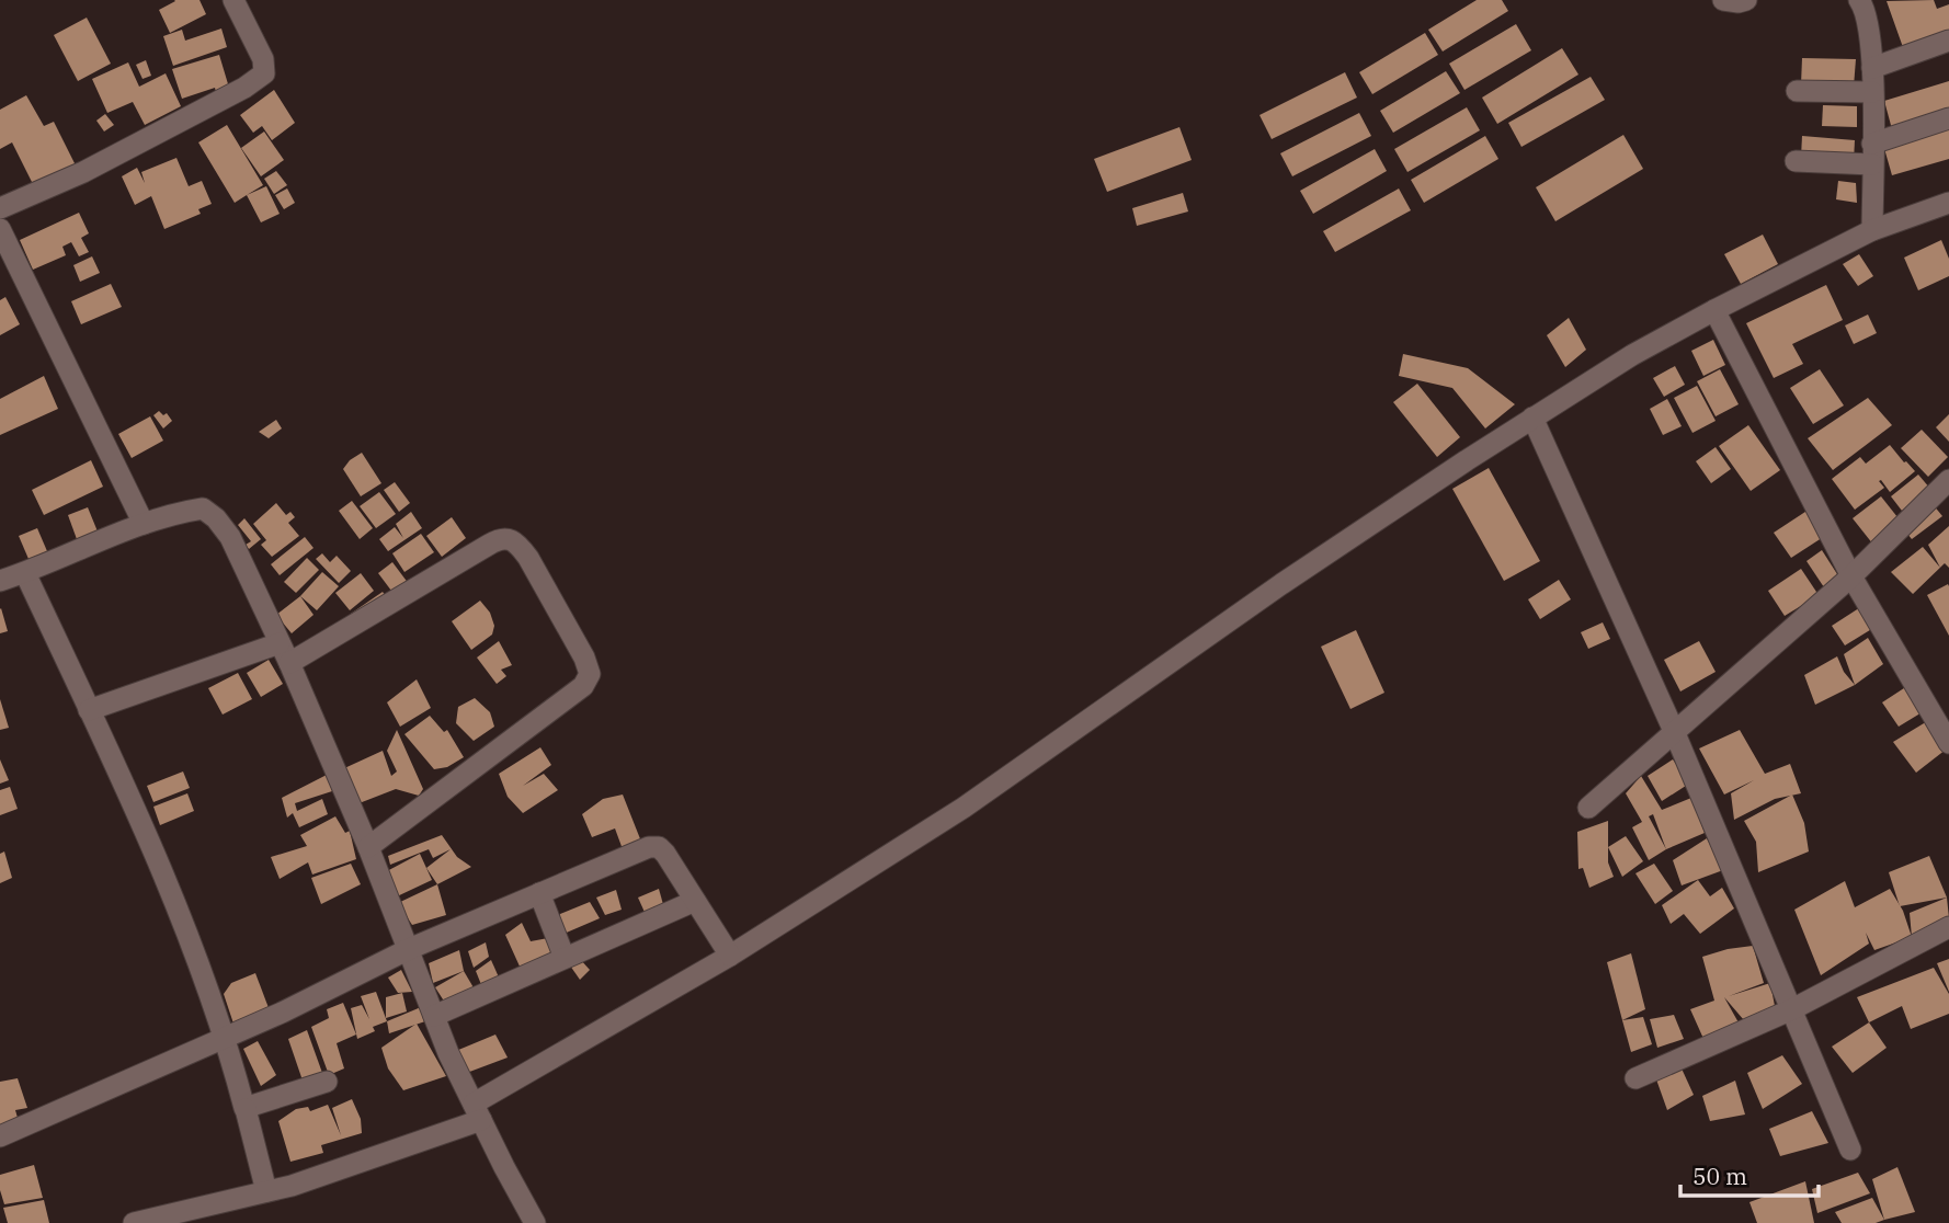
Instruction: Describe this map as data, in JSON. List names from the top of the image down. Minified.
{"scale_bar":"50 m"}
